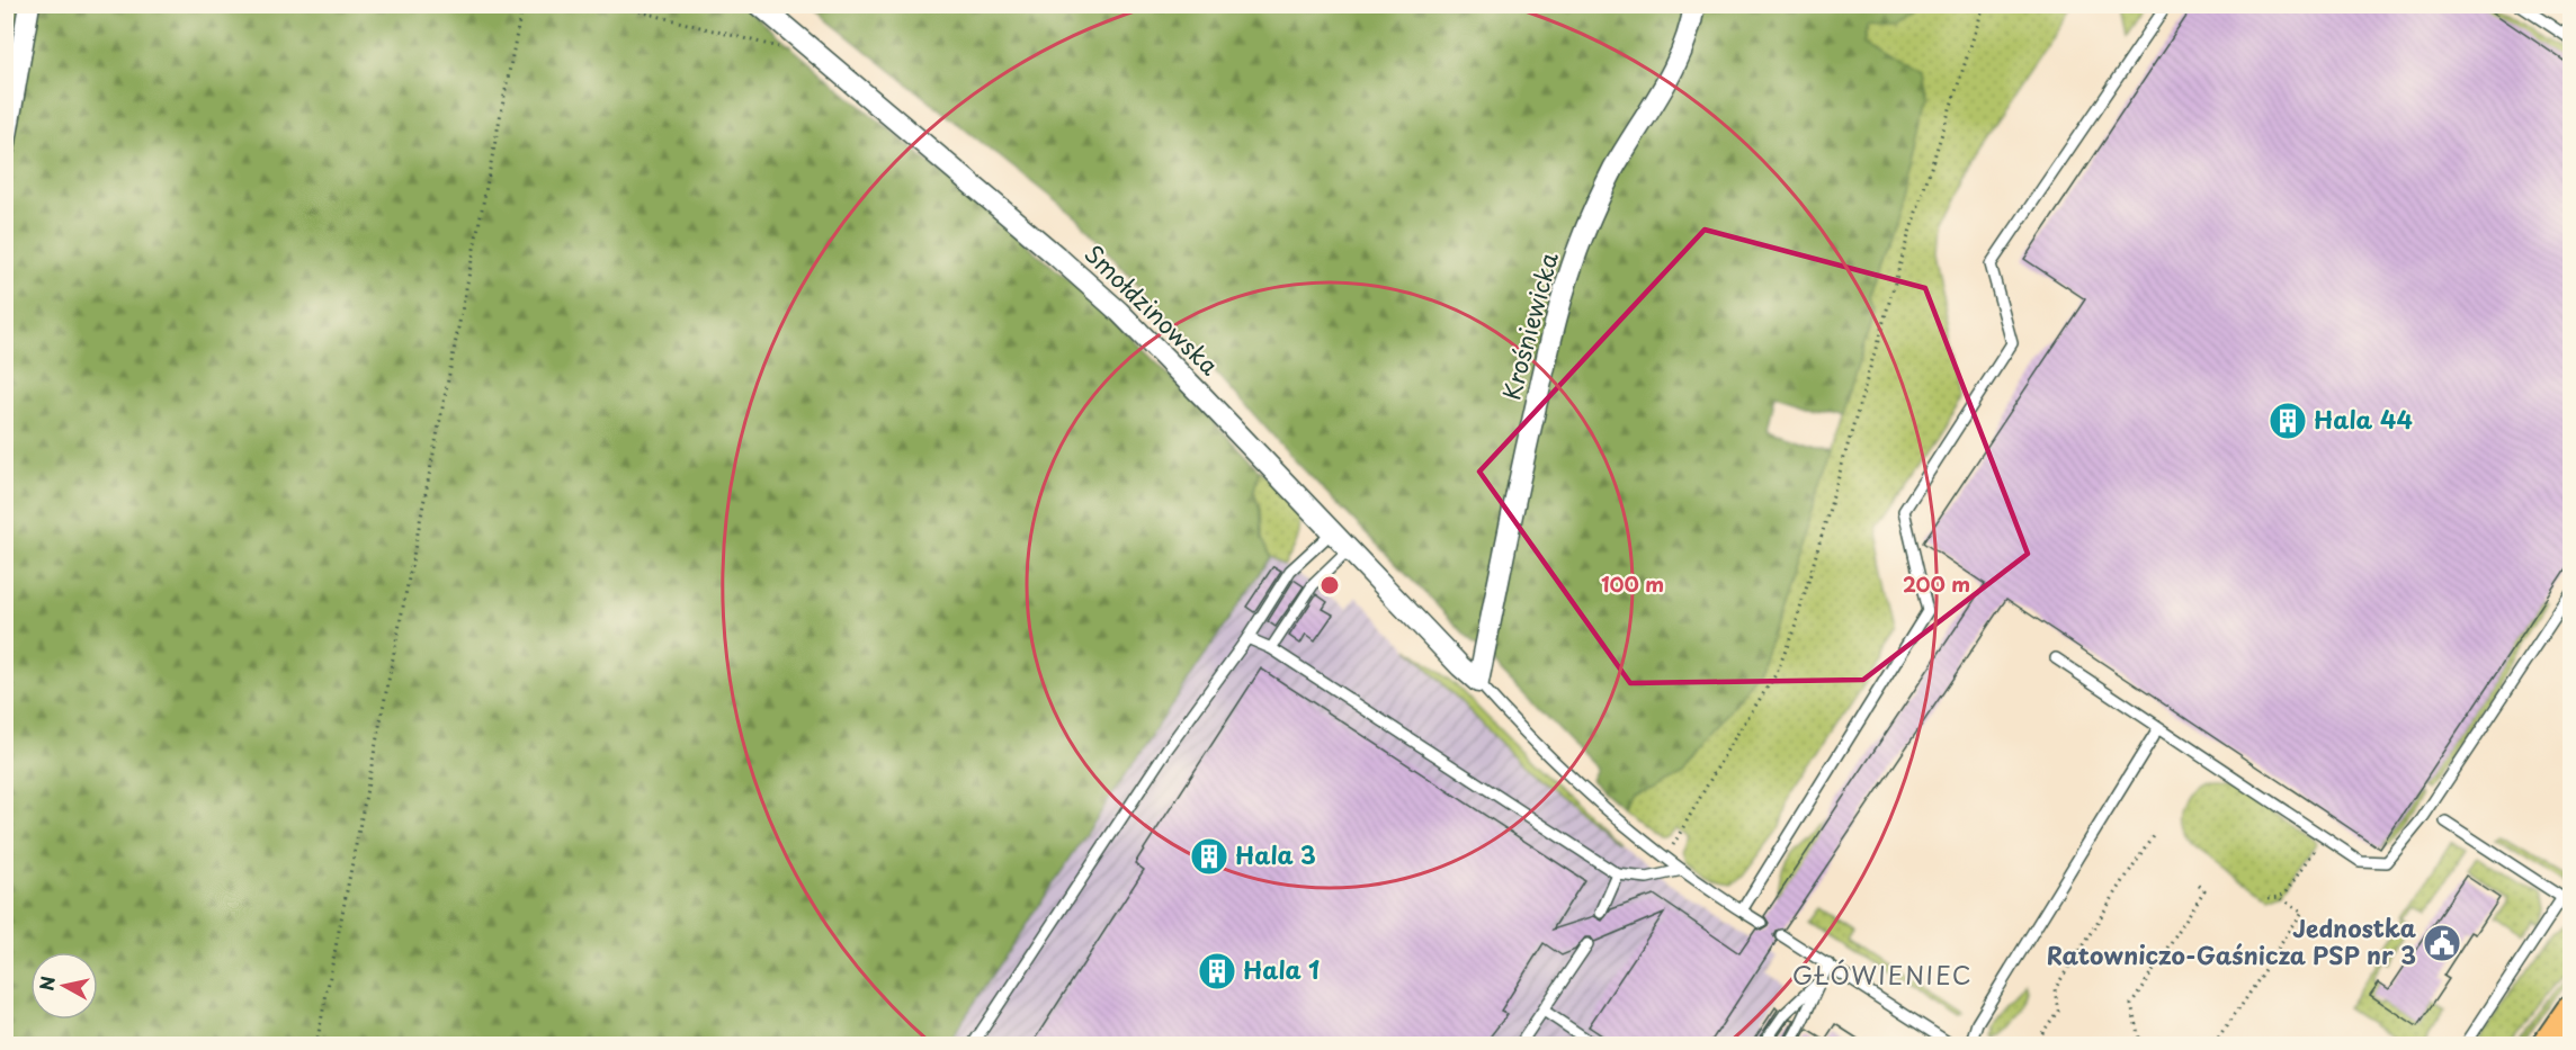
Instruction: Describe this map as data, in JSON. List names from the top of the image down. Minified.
{"streets":{"street":["Smołdzinowska","Krośniewicka"]},"crossings":[["Smołdzinowska","Krośniewicka"]],"districts":["GŁÓWIENIEC"],"places":{"building":["Hala 44","Hala 3","Hala 1"],"public building":["Jednostka Ratowniczo-Gaśnicza PSP nr 3"]},"north":"left","rings":["100 m","200 m"]}
